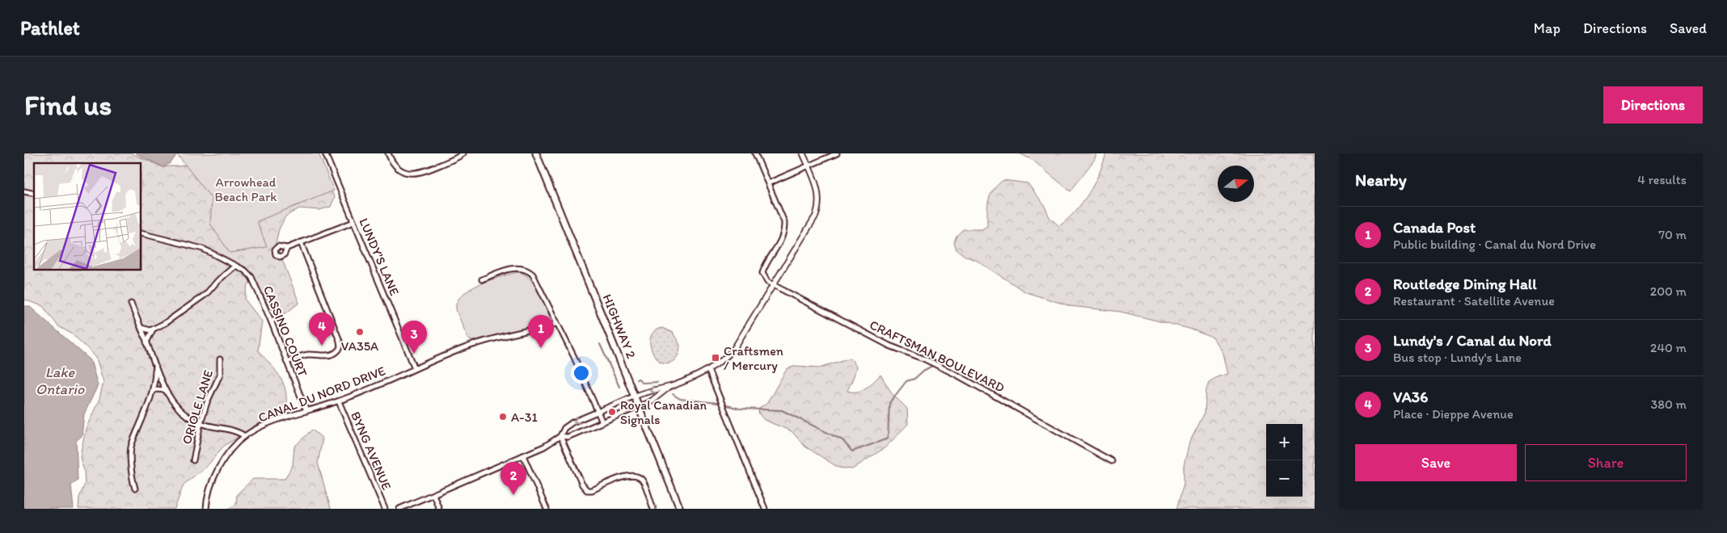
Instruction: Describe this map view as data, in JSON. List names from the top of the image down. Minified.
{"streets":{"main road":["HIGHWAY 2"],"street":["LUNDY'S LANE","CASSINO COURT","CRAFTSMAN BOULEVARD","CANAL DU NORD DRIVE","ORIOLE LANE","BYNG AVENUE"]},"crossings":[["LUNDY'S LANE","CANAL DU NORD DRIVE"],["CASSINO COURT","CANAL DU NORD DRIVE"],["CANAL DU NORD DRIVE","BYNG AVENUE"]],"water":["Lake Ontario"],"parks":["Arrowhead Beach Park"],"places":{"other":["VA35A","Royal Canadian Signals","A-31"],"transit":["Craftsmen / Mercury"]},"north":"right","page":{"header":"Pathlet","nav":["Map","Directions","Saved"],"buttons":["Directions",["Save","Share"]],"title":"Find us","heading":["Nearby","4 results"],"list":[{"mark":"1","name":"Canada Post","note":"Public building · Canal du Nord Drive","value":"70 m"},{"mark":"2","name":"Routledge Dining Hall","note":"Restaurant · Satellite Avenue","value":"200 m"},{"mark":"3","name":"Lundy's / Canal du Nord","note":"Bus stop · Lundy's Lane","value":"240 m"},{"mark":"4","name":"VA36","note":"Place · Dieppe Avenue","value":"380 m"}],"pins":["4","1","3","2"],"map_buttons":["+","−"]}}
